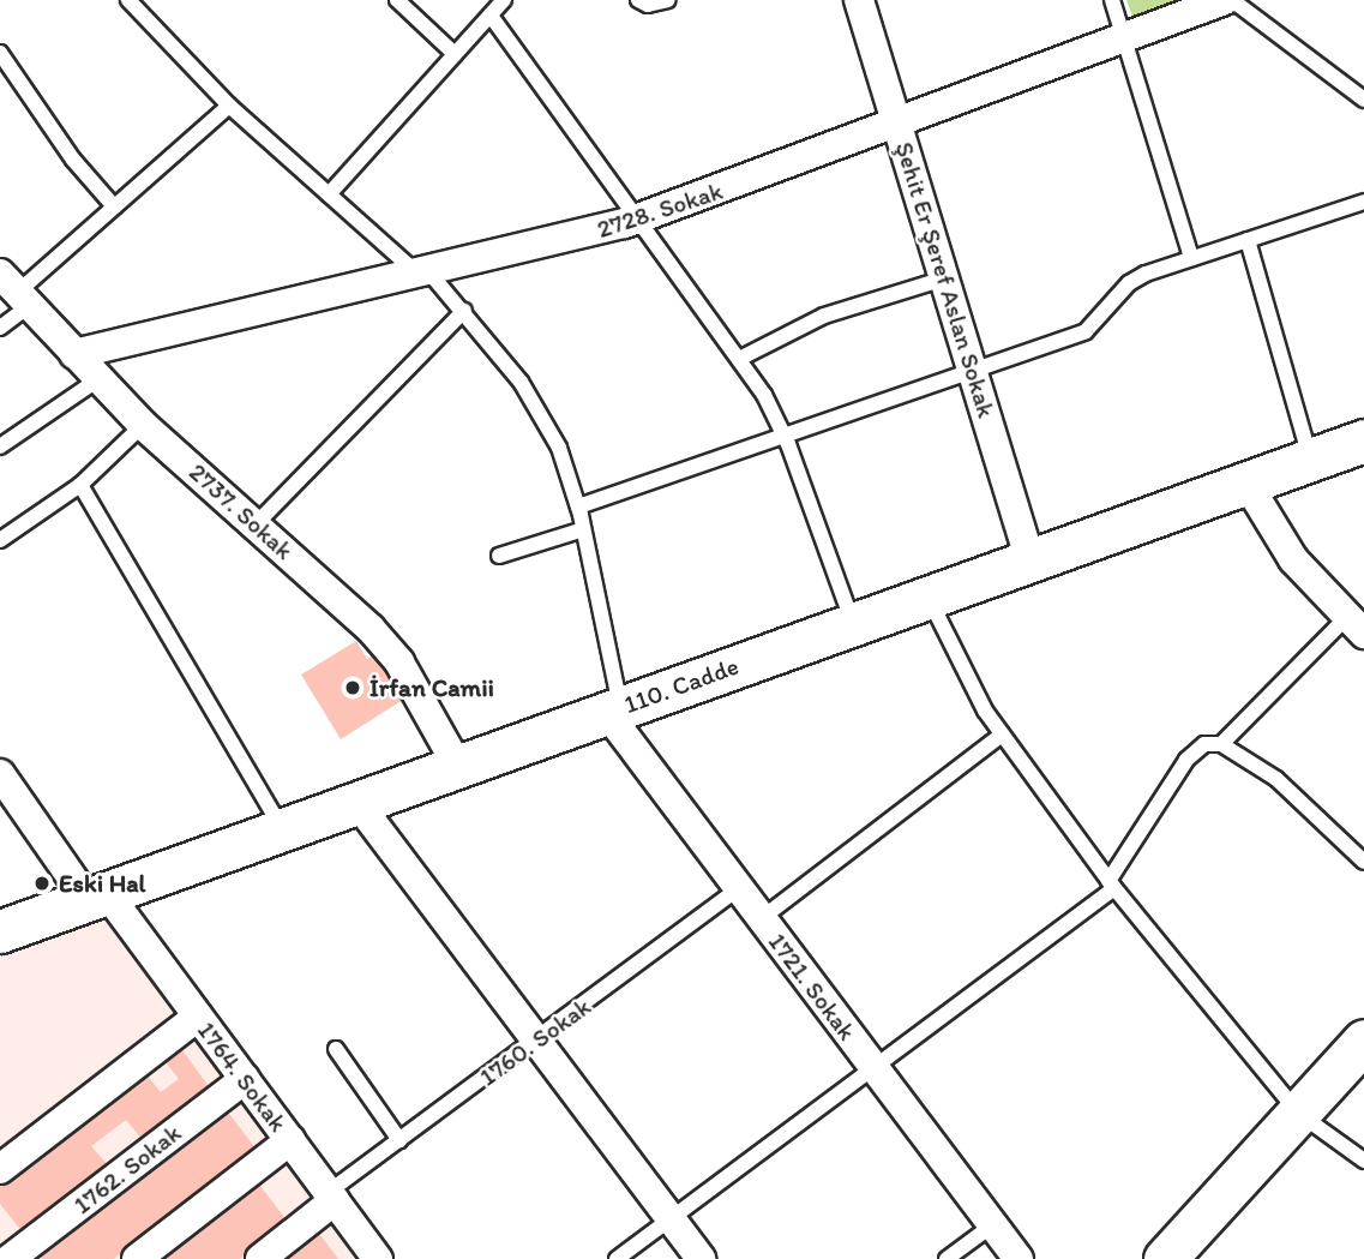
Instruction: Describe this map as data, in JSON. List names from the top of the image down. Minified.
{"streets":{"street":["2728. Sokak","Şehit Er Şeref Aslan Sokak","2737. Sokak","110. Cadde","1721. Sokak","1760. Sokak","1764. Sokak","1762. Sokak"]},"crossings":[["2728. Sokak","Şehit Er Şeref Aslan Sokak"],["2728. Sokak","2737. Sokak"],["Şehit Er Şeref Aslan Sokak","110. Cadde"],["2737. Sokak","110. Cadde"],["110. Cadde","1721. Sokak"],["110. Cadde","1764. Sokak"],["1721. Sokak","1760. Sokak"],["1760. Sokak","1764. Sokak"],["1764. Sokak","1762. Sokak"]],"places":["İrfan Camii","Eski Hal"]}
